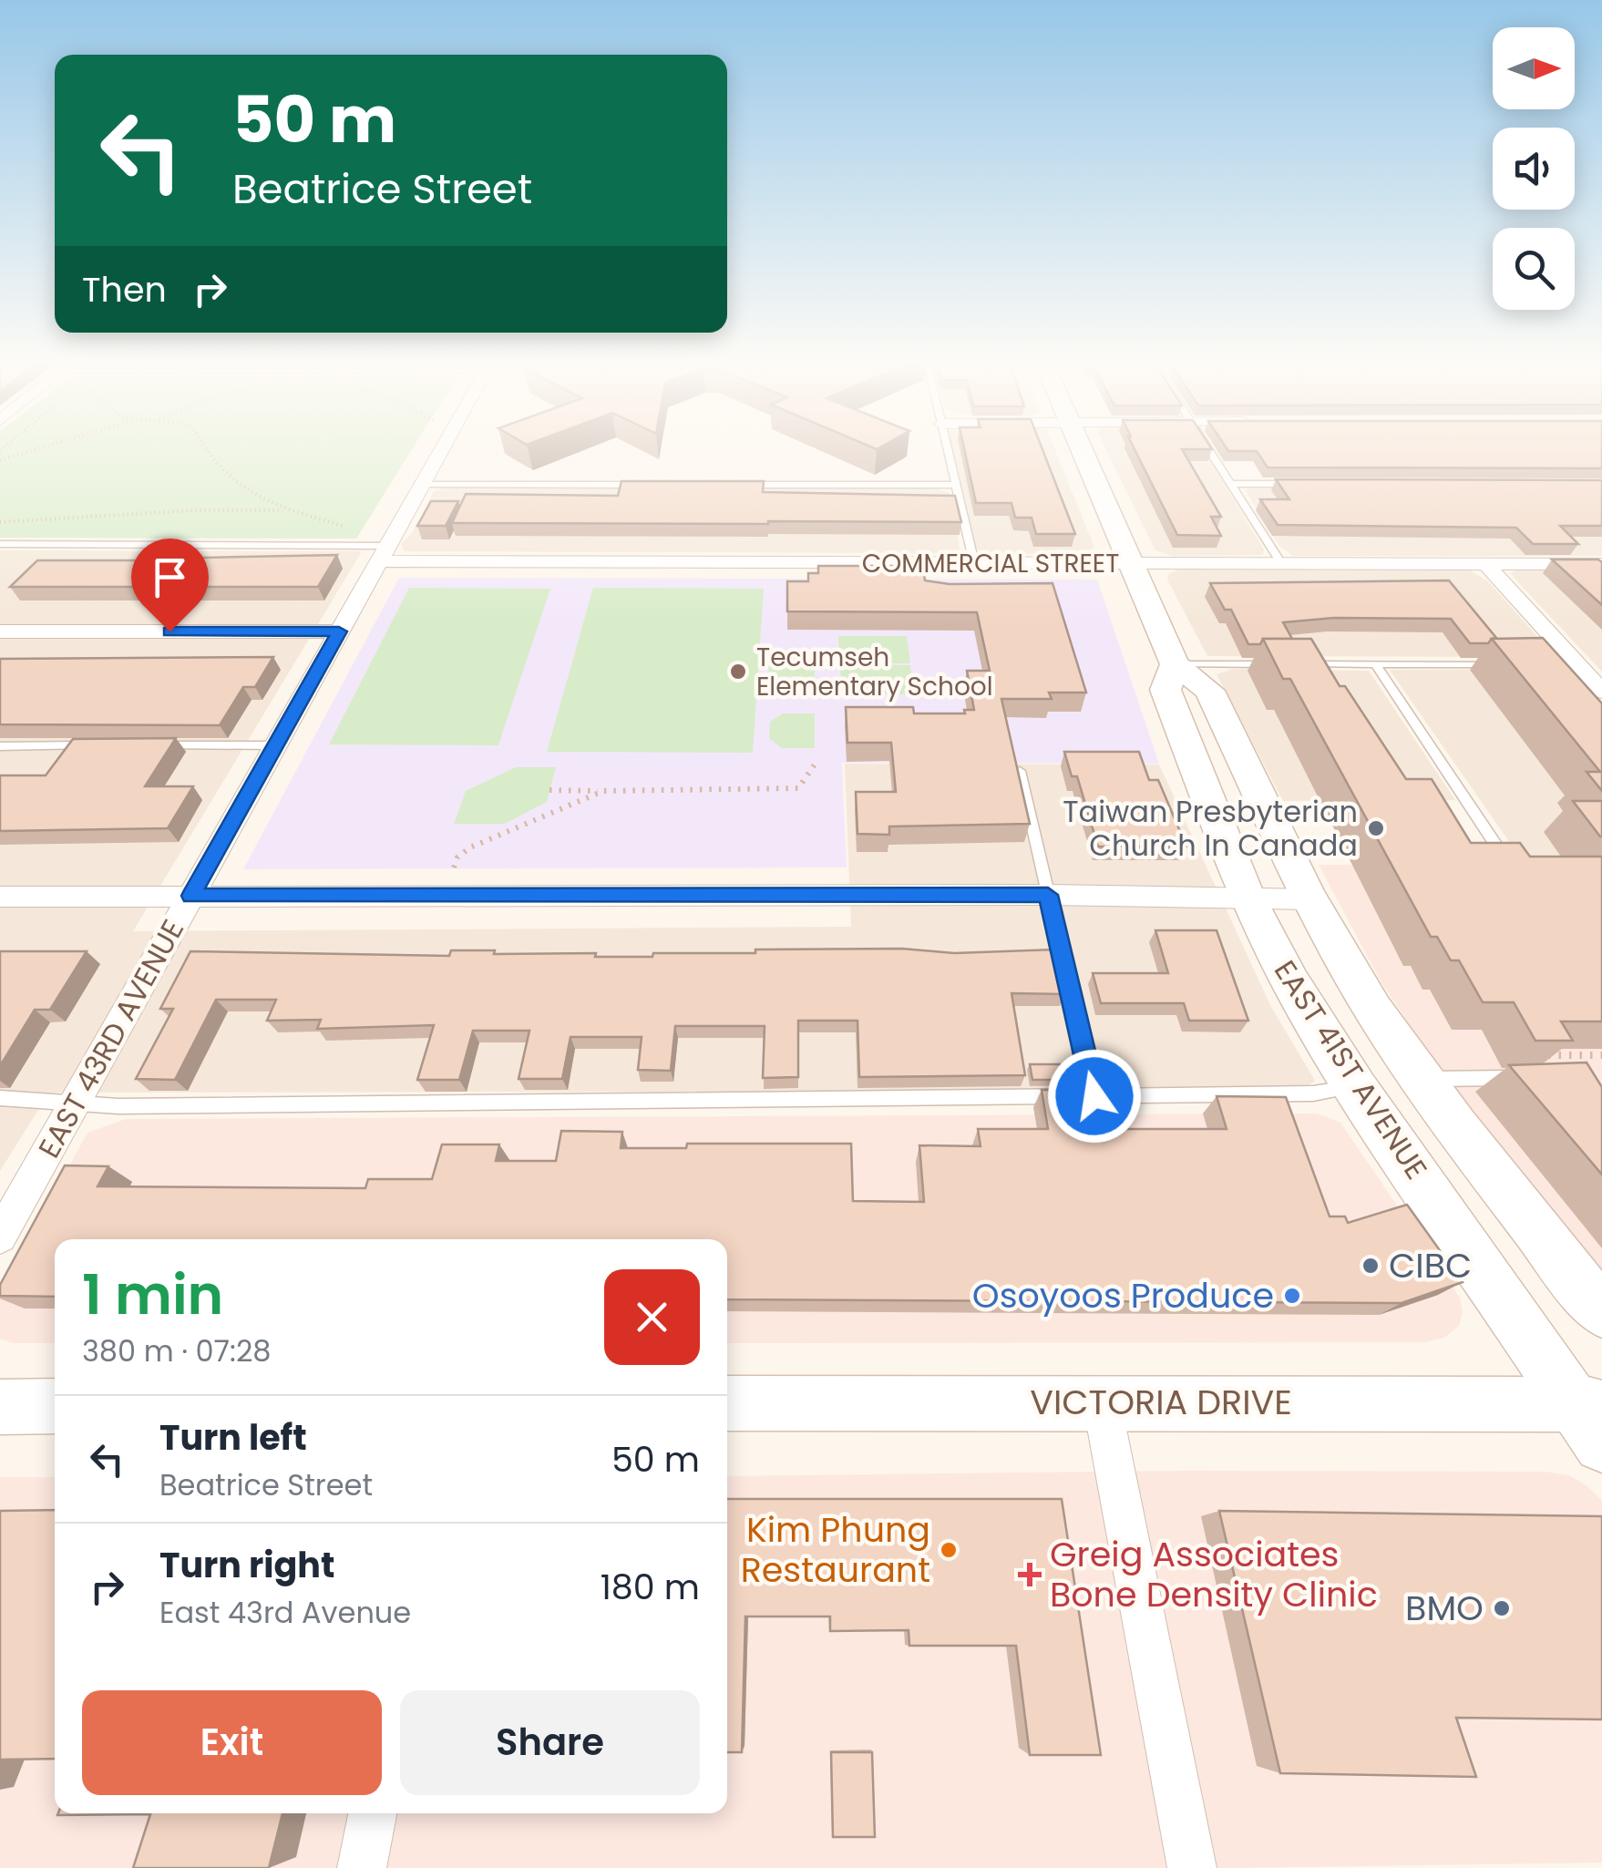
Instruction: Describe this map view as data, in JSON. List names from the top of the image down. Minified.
{"streets":{"main road":["EAST 41ST AVENUE","VICTORIA DRIVE"],"street":["COMMERCIAL STREET","EAST 43RD AVENUE"]},"crossings":[["COMMERCIAL STREET","EAST 43RD AVENUE"],["COMMERCIAL STREET","EAST 41ST AVENUE"],["EAST 41ST AVENUE","VICTORIA DRIVE"]],"places":{"other":["Tecumseh Elementary School","Taiwan Presbyterian Church In Canada","CIBC","Osoyoos Produce","Kim Phung Restaurant","BMO"],"health":["Greig Associates Bone Density Clinic"]},"north":"right","page":{"turn":["50 m","Beatrice Street"],"then":"Then","heading":["1 min","380 m · 07:28"],"list":[{"name":"Turn left","note":"Beatrice Street","value":"50 m"},{"name":"Turn right","note":"East 43rd Avenue","value":"180 m"}],"buttons":["Exit","Share"]}}
